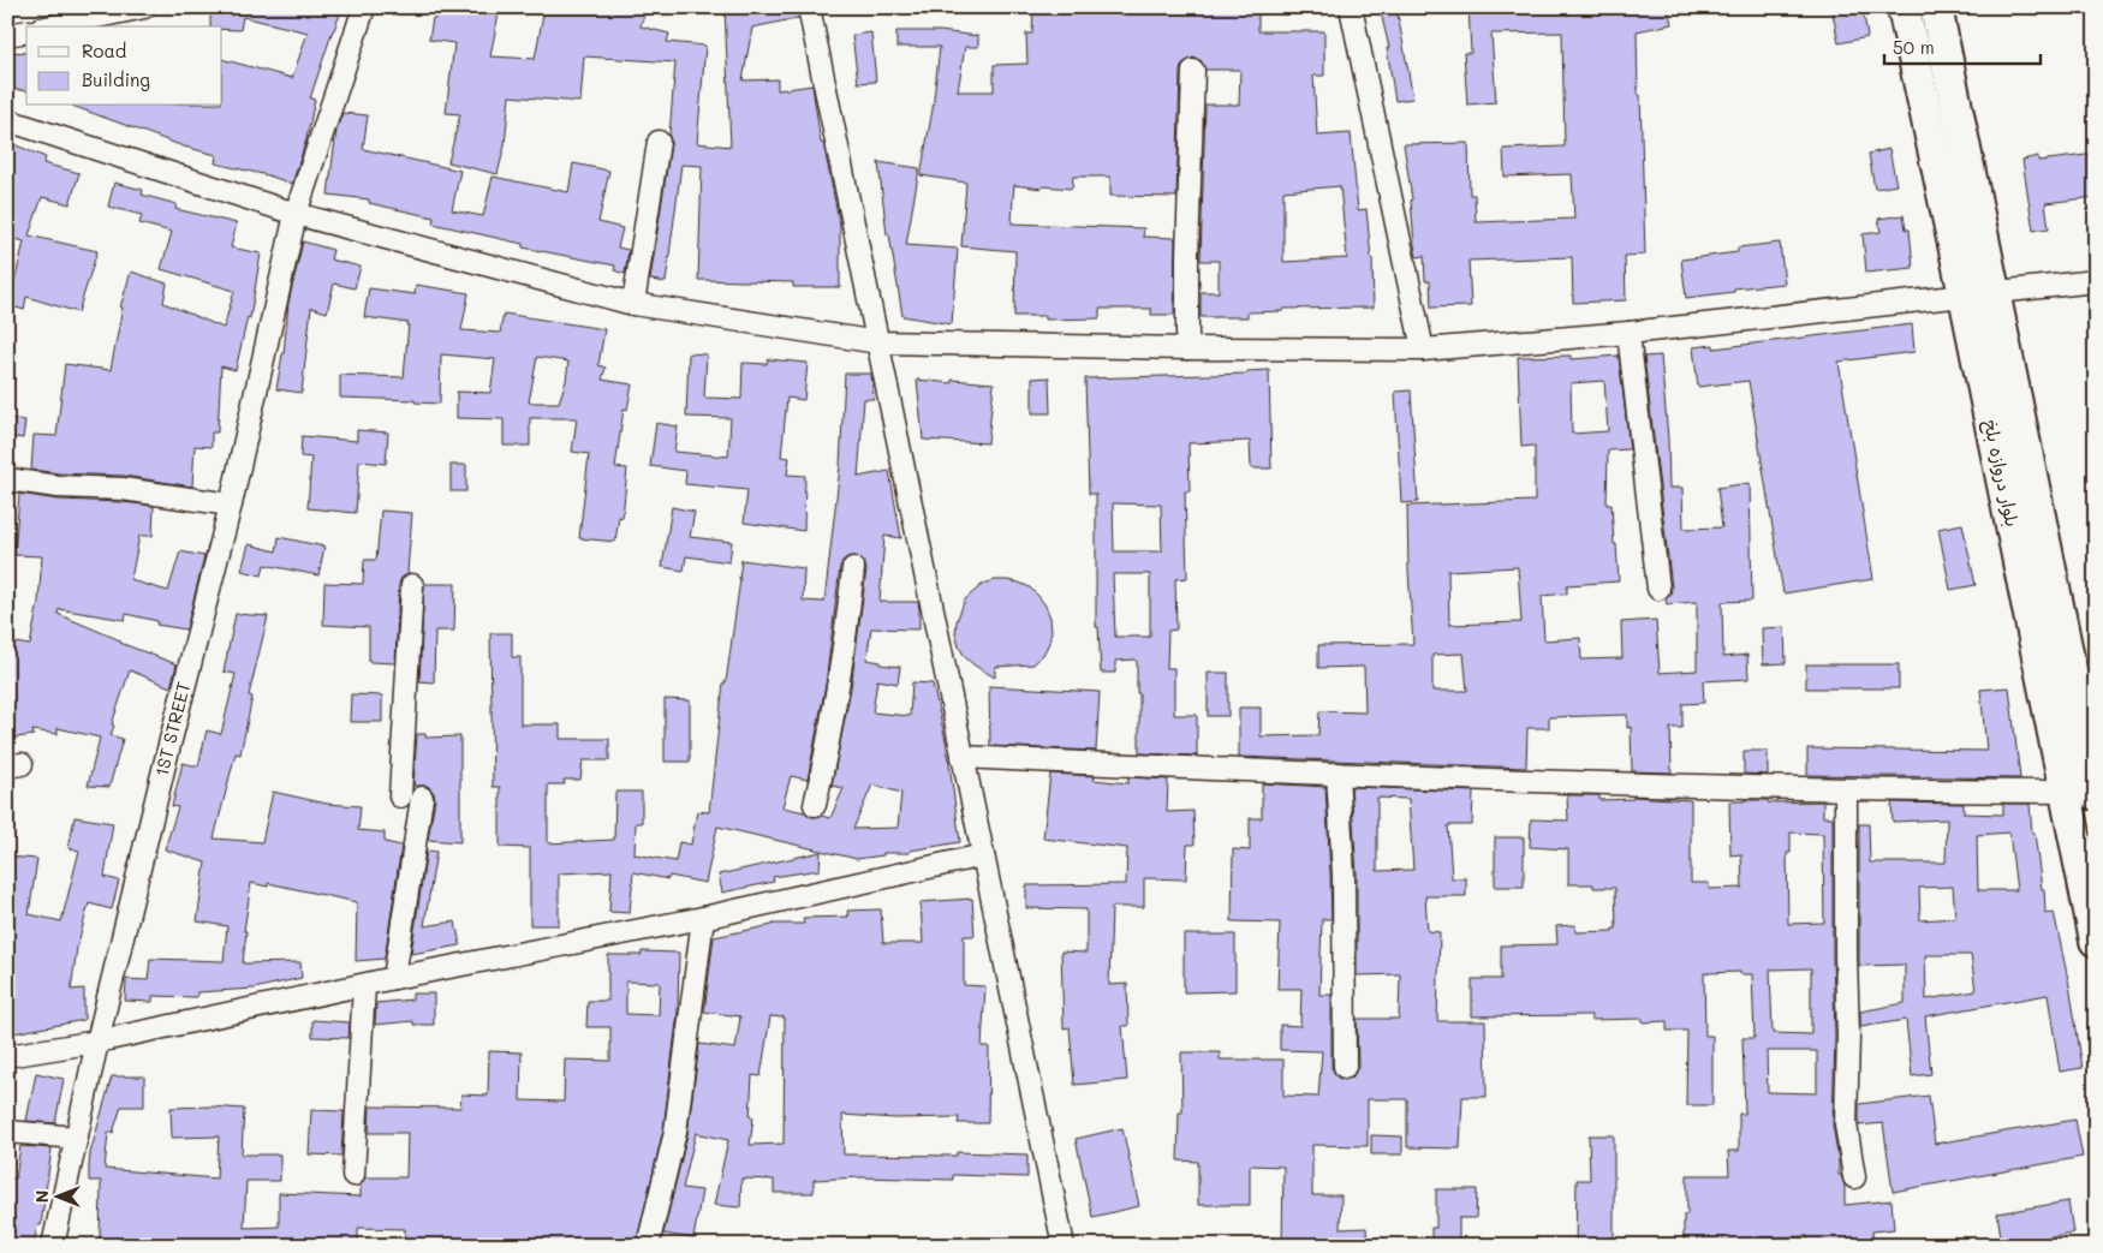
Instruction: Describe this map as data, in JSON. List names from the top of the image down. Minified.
{"streets":{"main road":["بلوار دروازه بلخ"],"street":["1ST STREET"]},"legend":["Road","Building"],"scale_bar":"50 m","north":"left"}
